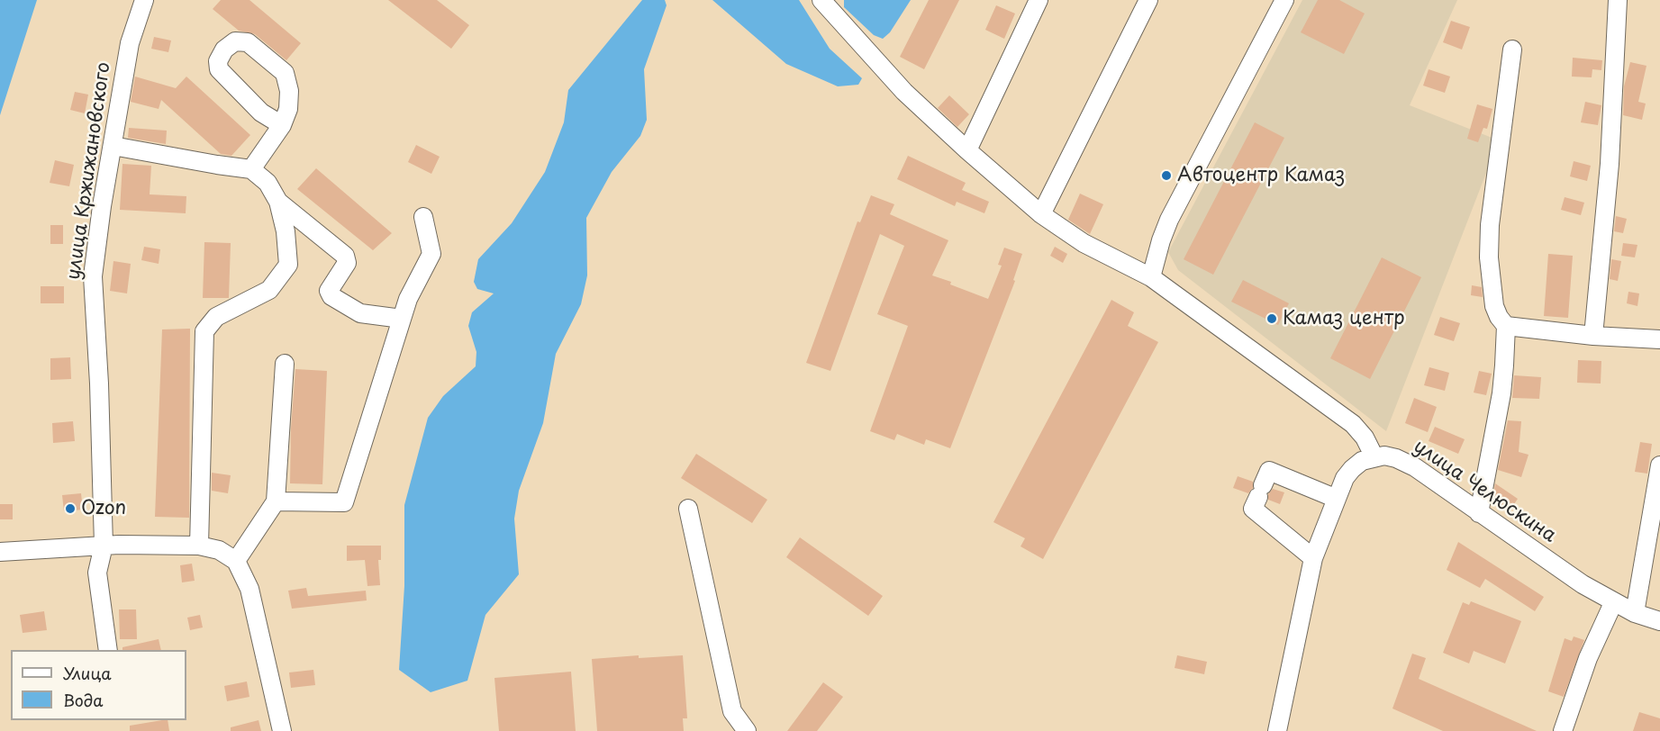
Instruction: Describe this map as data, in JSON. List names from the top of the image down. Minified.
{"streets":{"street":["улица Кржижановского","улица Челюскина"]},"places":["Автоцентр Камаз","Камаз центр","Ozon"],"legend":["Улица","Вода"]}
